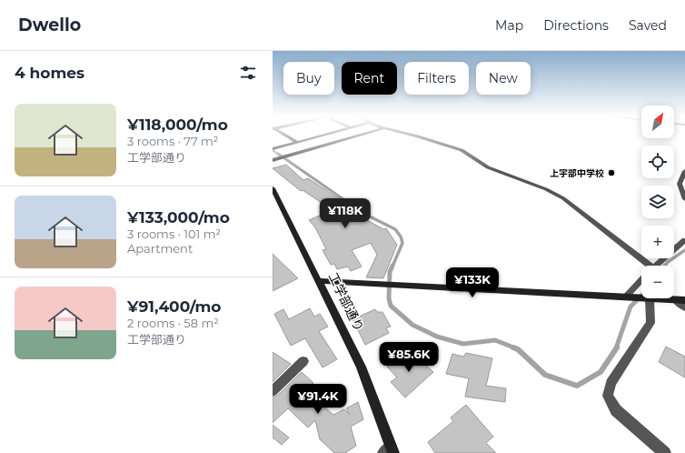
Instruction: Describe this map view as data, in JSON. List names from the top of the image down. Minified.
{"streets":{"street":["工学部通り"]},"places":["上宇部中学校"],"north":"top right","page":{"header":"Dwello","nav":["Map","Directions","Saved"],"heading":"4 homes","chip":["Buy","Rent","Filters","New"],"list":[{"name":"¥118,000/mo","note":"3 rooms · 77 m² · 工学部通り"},{"name":"¥133,000/mo","note":"3 rooms · 101 m² · Apartment"},{"name":"¥91,400/mo","note":"2 rooms · 58 m² · 工学部通り"}],"map_buttons":["+","−"],"price":["¥118K","¥133K","¥85.6K","¥91.4K"]}}
